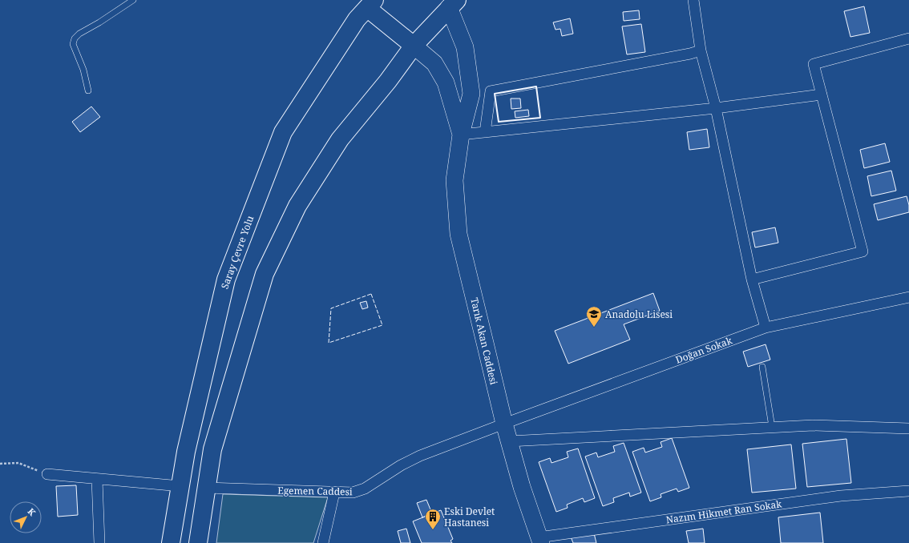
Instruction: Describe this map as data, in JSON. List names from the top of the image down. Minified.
{"streets":{"highway":["Saray Çevre Yolu"],"main road":["Tarık Akan Caddesi"],"street":["Doğan Sokak","Egemen Caddesi","Nazım Hikmet Ran Sokak"]},"crossings":[["Tarık Akan Caddesi","Doğan Sokak"],["Tarık Akan Caddesi","Egemen Caddesi"],["Tarık Akan Caddesi","Nazım Hikmet Ran Sokak"],["Doğan Sokak","Egemen Caddesi"]],"places":{"school or university":["Anadolu Lisesi"],"building":["Eski Devlet Hastanesi"]},"north":"top right"}
